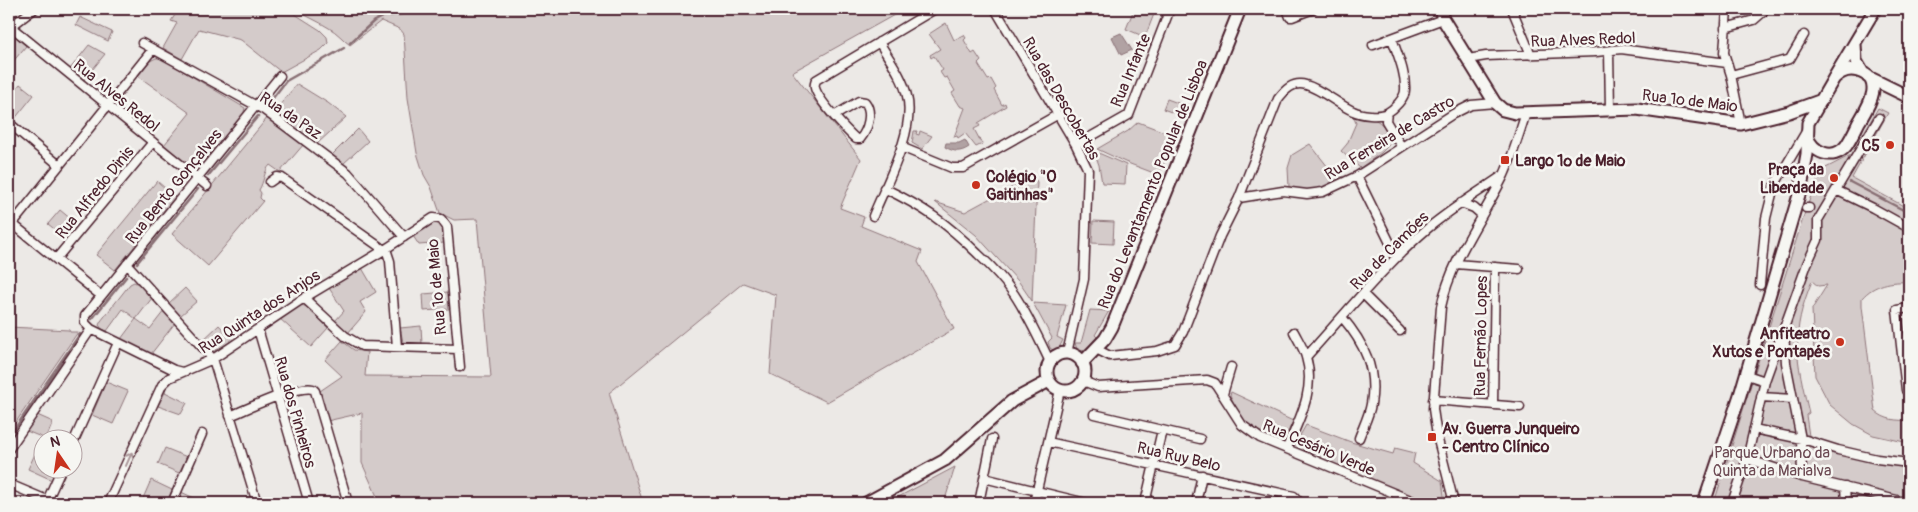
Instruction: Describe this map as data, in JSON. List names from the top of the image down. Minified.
{"streets":{"street":["Rua Alves Redol","Rua Infante","Rua das Descobertas","Rua 1º de Maio","Rua da Paz","Rua Ferreira de Castro","Rua do Levantamento Popular de Lisboa","Rua Bento Gonçalves","Rua Alfredo Dinis","Rua de Camões","Rua Quinta dos Anjos","Rua Fernão Lopes","Rua dos Pinheiros","Rua Cesário Verde","Rua Ruy Belo"]},"crossings":[["Rua Alves Redol","Rua Bento Gonçalves"],["Rua Alves Redol","Rua Alfredo Dinis"],["Rua Infante","Rua das Descobertas"],["Rua das Descobertas","Rua do Levantamento Popular de Lisboa"],["Rua das Descobertas","Rua Cesário Verde"],["Rua 1º de Maio","Rua Ferreira de Castro"],["Rua 1º de Maio","Rua Quinta dos Anjos"],["Rua da Paz","Rua Bento Gonçalves"],["Rua da Paz","Rua Quinta dos Anjos"],["Rua do Levantamento Popular de Lisboa","Rua Cesário Verde"],["Rua Quinta dos Anjos","Rua dos Pinheiros"]],"parks":["Parque Urbano da Quinta da Marialva"],"places":{"other":["C5","Praça da Liberdade","Colégio \"O Gaitinhas\"","Anfiteatro Xutos e Pontapés"],"transit":["Largo 1º de Maio","Av. Guerra Junqueiro - Centro Clínico"]},"north":"top"}
